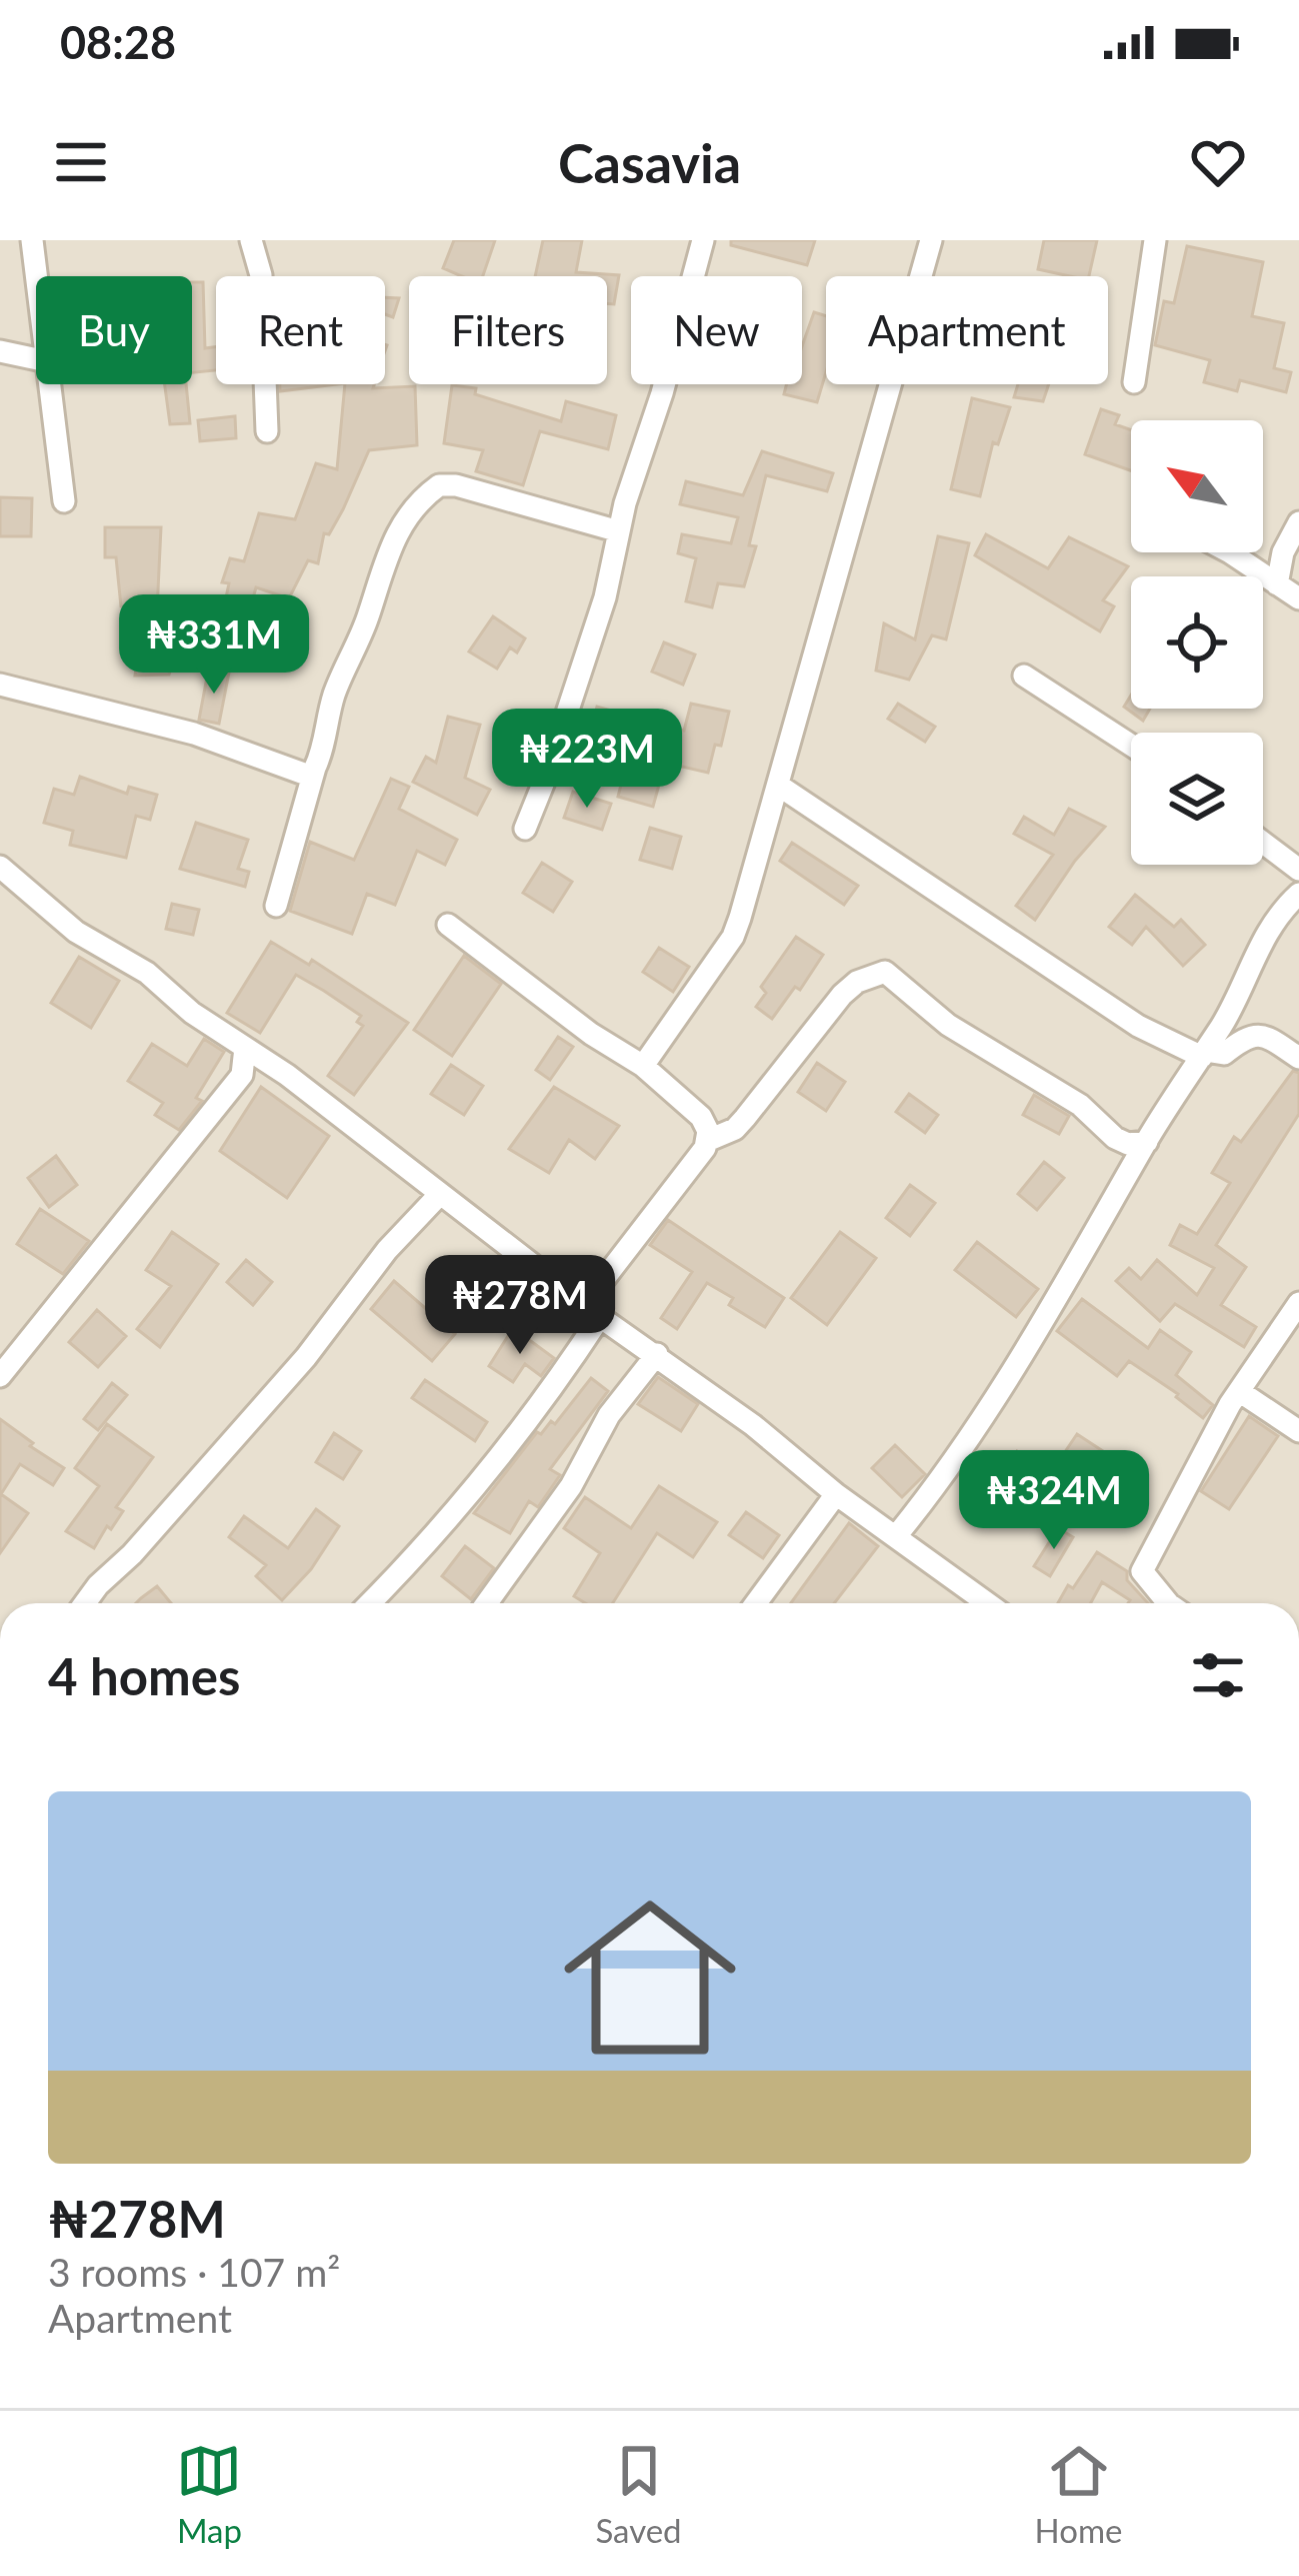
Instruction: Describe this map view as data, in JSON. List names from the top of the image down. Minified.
{"north":"top left","page":{"status":"08:28","header":"Casavia","chip":["Buy","Rent","Filters","New","Apartment"],"price":["₦331M","₦223M","₦278M","₦324M"],"heading":"4 homes","list":[{"name":"₦278M","note":"3 rooms · 107 m² · Apartment"}],"tabs":["Map","Saved","Home"]}}
